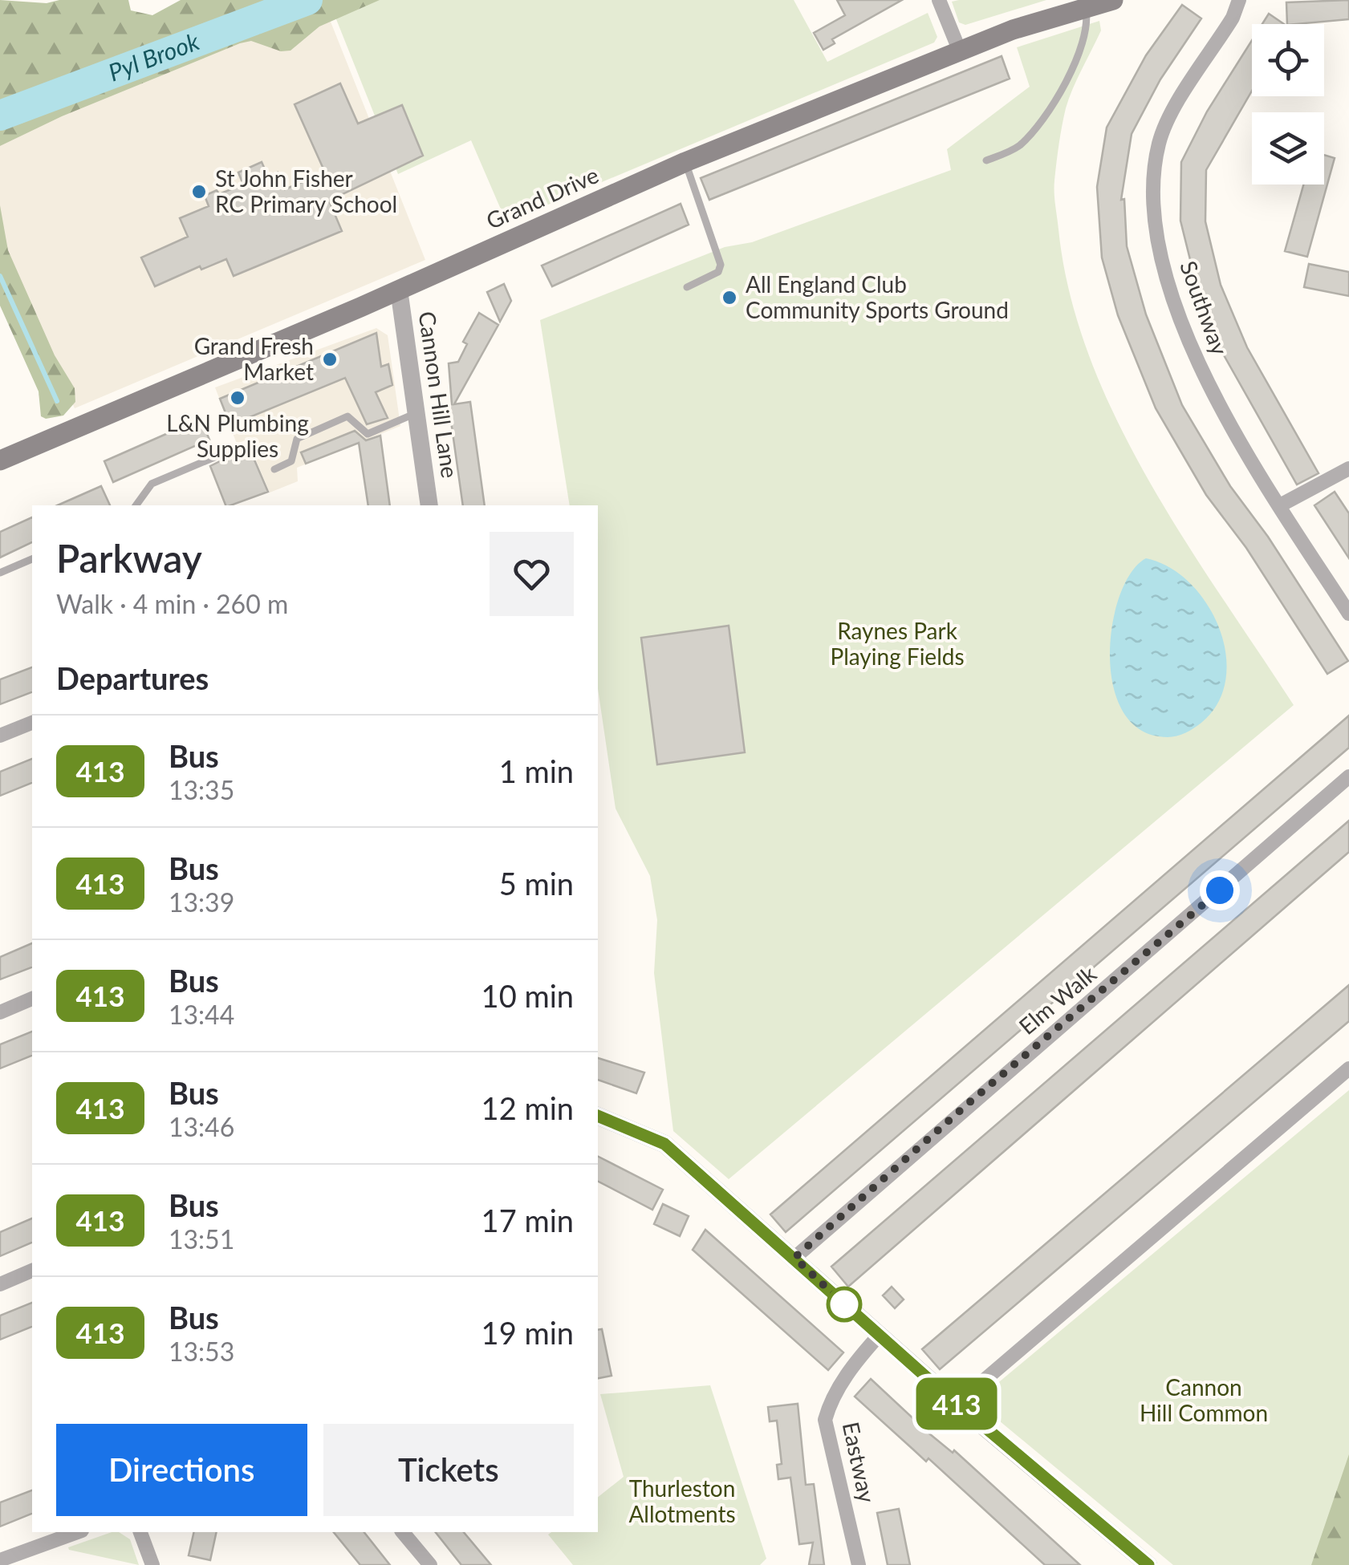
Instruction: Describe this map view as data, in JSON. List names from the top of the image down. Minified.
{"streets":{"main road":["Grand Drive"],"street":["Southway","Cannon Hill Lane","Elm Walk","Eastway"]},"crossings":[["Grand Drive","Cannon Hill Lane"]],"water":["Pyl Brook"],"parks":["Raynes Park Playing Fields","Cannon Hill Common","Thurleston Allotments"],"places":["St John Fisher RC Primary School","All England Club Community Sports Ground","Grand Fresh Market","L&N Plumbing Supplies"],"lines":["bus line 413"],"page":{"on_map":"413","heading":[["Parkway","Walk · 4 min · 260 m"],"Departures"],"list":[{"mark":"413","name":"Bus","note":"13:35","value":"1 min"},{"mark":"413","name":"Bus","note":"13:39","value":"5 min"},{"mark":"413","name":"Bus","note":"13:44","value":"10 min"},{"mark":"413","name":"Bus","note":"13:46","value":"12 min"},{"mark":"413","name":"Bus","note":"13:51","value":"17 min"},{"mark":"413","name":"Bus","note":"13:53","value":"19 min"}],"buttons":["Directions","Tickets"]}}
